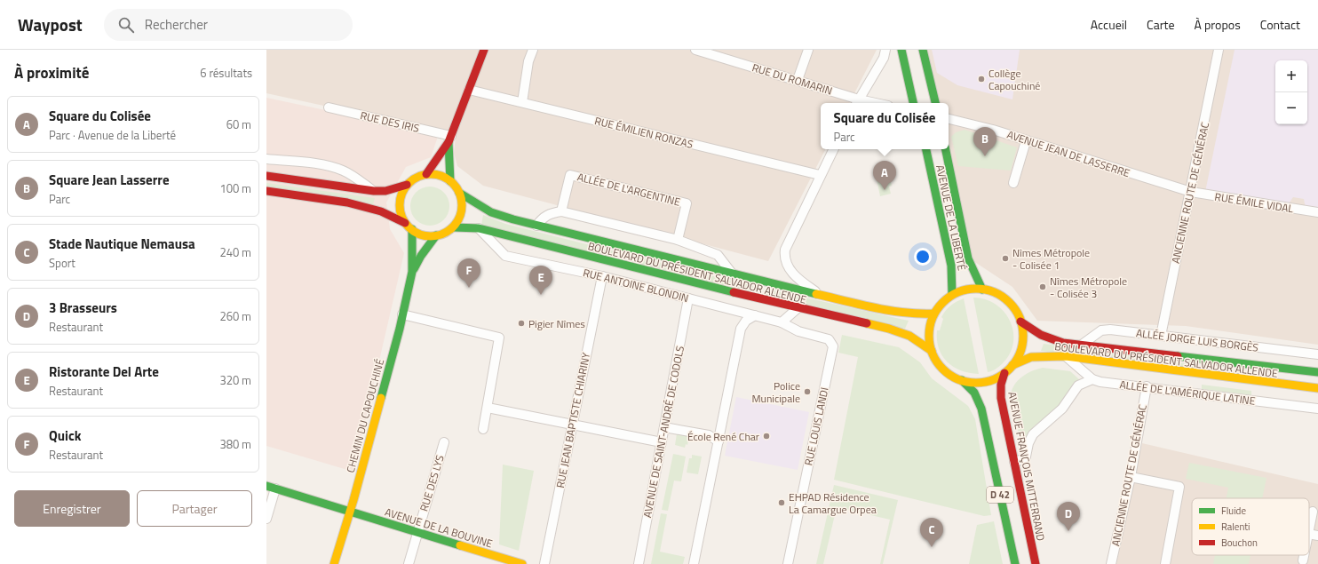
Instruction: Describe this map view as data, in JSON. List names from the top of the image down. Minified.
{"streets":{"main road":["AVENUE DE LA LIBERTÉ","BOULEVARD DU PRÉSIDENT SALVADOR ALLENDE","CHEMIN DU CAPOUCHINÉ","AVENUE FRANÇOIS MITTERRAND","D 42","AVENUE DE LA BOUVINE"],"street":["RUE DU ROMARIN","RUE DES IRIS","RUE ÉMILIEN RONZAS","AVENUE JEAN DE LASSERRE","ALLÉE DE L'ARGENTINE","ANCIENNE ROUTE DE GÉNÉRAC","RUE ÉMILE VIDAL","RUE ANTOINE BLONDIN","ALLÉE JORGE LUIS BORGÈS","ALLÉE DE L'AMÉRIQUE LATINE","RUE JEAN BAPTISTE CHIARINY","RUE LOUIS LANDI","AVENUE DE SAINT-ANDRÉ DE CODOLS","RUE DES LYS"]},"crossings":[["AVENUE JEAN DE LASSERRE","ANCIENNE ROUTE DE GÉNÉRAC"],["AVENUE JEAN DE LASSERRE","RUE ÉMILE VIDAL"],["ANCIENNE ROUTE DE GÉNÉRAC","RUE ÉMILE VIDAL"],["ANCIENNE ROUTE DE GÉNÉRAC","ALLÉE JORGE LUIS BORGÈS"],["ANCIENNE ROUTE DE GÉNÉRAC","ALLÉE DE L'AMÉRIQUE LATINE"],["AVENUE DE LA LIBERTÉ","BOULEVARD DU PRÉSIDENT SALVADOR ALLENDE"],["AVENUE DE LA LIBERTÉ","AVENUE FRANÇOIS MITTERRAND"],["AVENUE DE LA LIBERTÉ","D 42"],["BOULEVARD DU PRÉSIDENT SALVADOR ALLENDE","RUE ANTOINE BLONDIN"],["BOULEVARD DU PRÉSIDENT SALVADOR ALLENDE","ALLÉE JORGE LUIS BORGÈS"],["BOULEVARD DU PRÉSIDENT SALVADOR ALLENDE","ALLÉE DE L'AMÉRIQUE LATINE"],["BOULEVARD DU PRÉSIDENT SALVADOR ALLENDE","CHEMIN DU CAPOUCHINÉ"],["BOULEVARD DU PRÉSIDENT SALVADOR ALLENDE","AVENUE FRANÇOIS MITTERRAND"],["BOULEVARD DU PRÉSIDENT SALVADOR ALLENDE","D 42"],["RUE ANTOINE BLONDIN","RUE JEAN BAPTISTE CHIARINY"],["RUE ANTOINE BLONDIN","RUE LOUIS LANDI"],["RUE ANTOINE BLONDIN","AVENUE DE SAINT-ANDRÉ DE CODOLS"],["CHEMIN DU CAPOUCHINÉ","AVENUE DE LA BOUVINE"],["AVENUE FRANÇOIS MITTERRAND","D 42"],["RUE DES LYS","AVENUE DE LA BOUVINE"]],"places":["Collège Capouchiné","Nîmes Métropole - Colisée 1","Nîmes Métropole - Colisée 3","Pigier Nîmes","Police Municipale","École René Char","EHPAD Résidence La Camargue Orpea"],"legend":["Fluide","Ralenti","Bouchon"],"page":{"header":"Waypost","search":"Rechercher","nav":["Accueil","Carte","À propos","Contact"],"heading":["À proximité","6 résultats"],"map_buttons":["+","−"],"list":[{"mark":"A","name":"Square du Colisée","note":"Parc · Avenue de la Liberté","value":"60 m"},{"mark":"B","name":"Square Jean Lasserre","note":"Parc","value":"100 m"},{"mark":"C","name":"Stade Nautique Nemausa","note":"Sport","value":"240 m"},{"mark":"D","name":"3 Brasseurs","note":"Restaurant","value":"260 m"},{"mark":"E","name":"Ristorante Del Arte","note":"Restaurant","value":"320 m"},{"mark":"F","name":"Quick","note":"Restaurant","value":"380 m"}],"popup":["Square du Colisée","Parc"],"pins":["B","A","F","E","D","C"],"buttons":["Enregistrer","Partager"]}}
